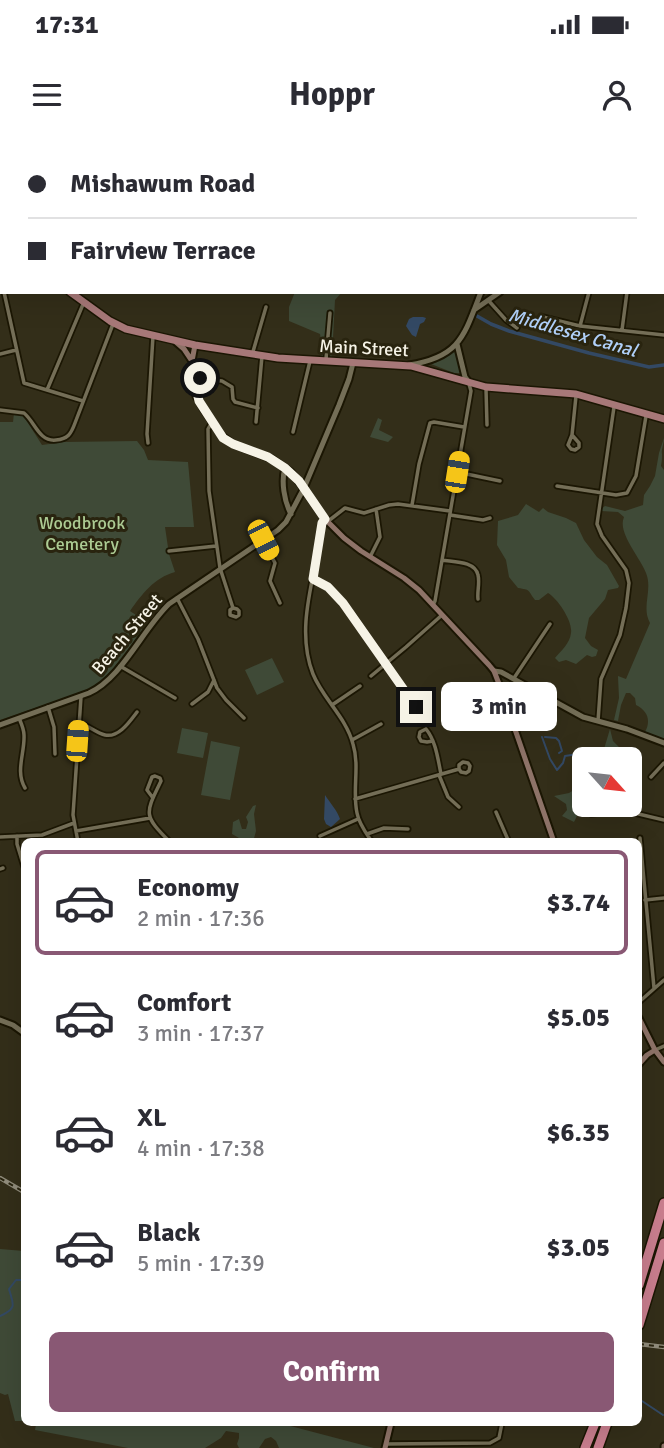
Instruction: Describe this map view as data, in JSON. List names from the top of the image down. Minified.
{"streets":{"main road":["Main Street"],"street":["Beach Street"]},"crossings":[["Main Street","Beach Street"]],"water":["Middlesex Canal"],"parks":["Woodbrook Cemetery"],"north":"bottom right","page":{"status":"17:31","header":"Hoppr","banner":["Mishawum Road","Fairview Terrace"],"bubble":"3 min","list":[{"name":"Economy","note":"2 min · 17:36","value":"$3.74"},{"name":"Comfort","note":"3 min · 17:37","value":"$5.05"},{"name":"XL","note":"4 min · 17:38","value":"$6.35"},{"name":"Black","note":"5 min · 17:39","value":"$3.05"}],"buttons":"Confirm"}}
